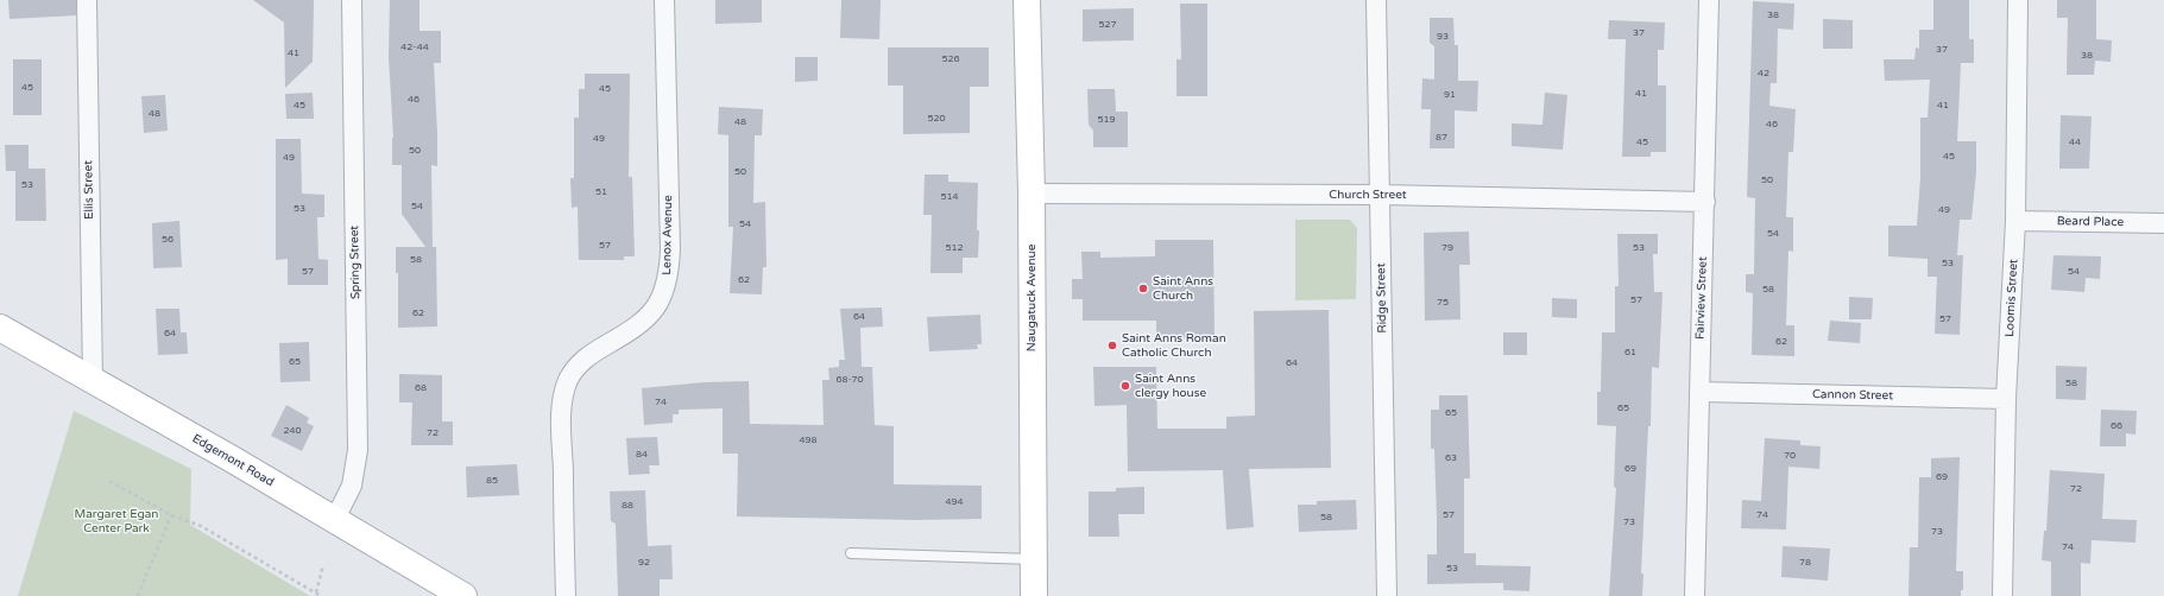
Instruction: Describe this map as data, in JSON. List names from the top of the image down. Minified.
{"streets":{"main road":["Naugatuck Avenue","Edgemont Road"],"street":["Ellis Street","Church Street","Beard Place","Lenox Avenue","Spring Street","Ridge Street","Fairview Street","Loomis Street","Cannon Street"]},"crossings":[["Ellis Street","Edgemont Road"],["Church Street","Naugatuck Avenue"],["Church Street","Ridge Street"],["Church Street","Fairview Street"],["Beard Place","Loomis Street"],["Spring Street","Edgemont Road"],["Fairview Street","Cannon Street"],["Loomis Street","Cannon Street"]],"parks":["Margaret Egan Center Park"],"places":["Saint Anns Church","Saint Anns Roman Catholic Church","Saint Anns clergy house"],"house_numbers":["38","527","37","93","42-44","37","41","38","526","42","45","45","41","91","46","45","41","48","520","519","48","46","87","49","45","44","50","45","49","50","50","53","51","514","54","53","49","54","54","56","57","512","79","53","58","53","57","54","62","58","57","75","62","64","57","64","62","61","65","64","68-70","58","68","74","65","65","66","240","72","498","84","70","63","69","69","85","72","494","88","57","74","58","73","73","74","92","78","53"]}
